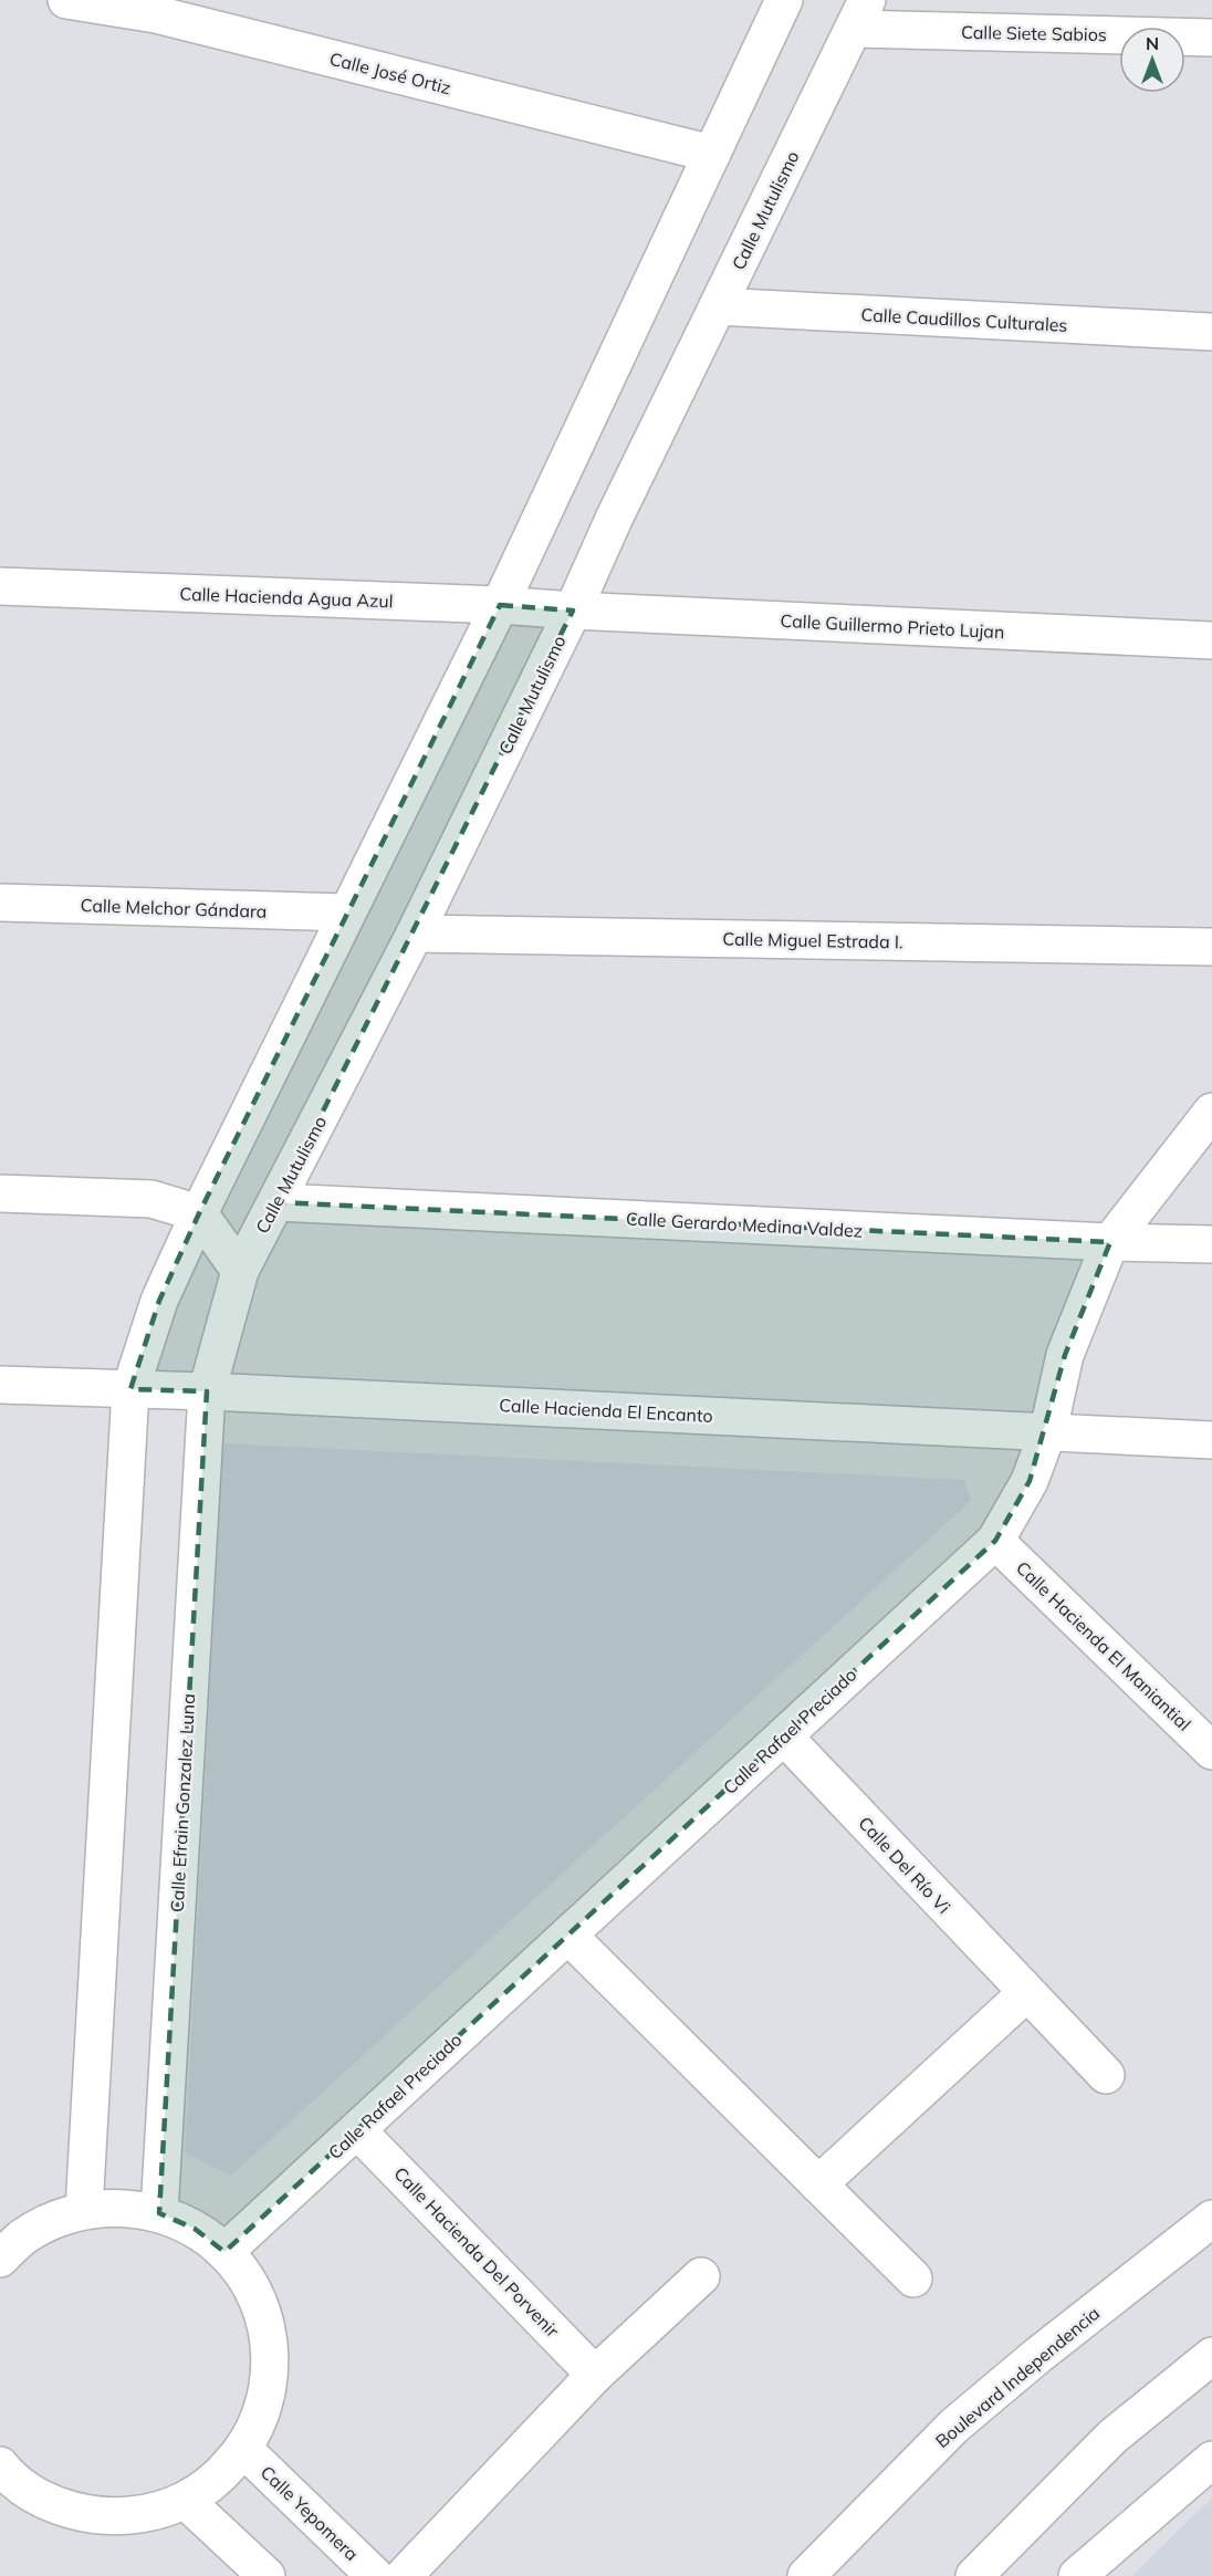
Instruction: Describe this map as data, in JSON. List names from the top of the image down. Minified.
{"streets":{"street":["Calle Siete Sabios","Calle José Ortiz","Calle Mutulismo","Calle Caudillos Culturales","Calle Hacienda Agua Azul","Calle Guillermo Prieto Lujan","Calle Melchor Gándara","Calle Miguel Estrada I.","Calle Gerardo Medina Valdez","Calle Hacienda El Encanto","Calle Hacienda El Maniantial","Calle Rafael Preciado","Calle Efrain Gonzalez Luna","Calle Del Río Vi","Calle Hacienda Del Porvenir","Boulevard Independencia","Calle Yepomera"]},"crossings":[["Calle Siete Sabios","Calle Mutulismo"],["Calle Mutulismo","Calle Caudillos Culturales"],["Calle Mutulismo","Calle Hacienda Agua Azul"],["Calle Mutulismo","Calle Guillermo Prieto Lujan"],["Calle Mutulismo","Calle Miguel Estrada I."],["Calle Mutulismo","Calle Gerardo Medina Valdez"],["Calle Mutulismo","Calle Hacienda El Encanto"],["Calle Mutulismo","Calle Efrain Gonzalez Luna"],["Calle Hacienda Agua Azul","Calle Guillermo Prieto Lujan"],["Calle Gerardo Medina Valdez","Calle Rafael Preciado"],["Calle Hacienda El Encanto","Calle Rafael Preciado"],["Calle Hacienda El Encanto","Calle Efrain Gonzalez Luna"],["Calle Hacienda El Maniantial","Calle Rafael Preciado"],["Calle Rafael Preciado","Calle Del Río Vi"],["Calle Rafael Preciado","Calle Hacienda Del Porvenir"]],"north":"top"}
